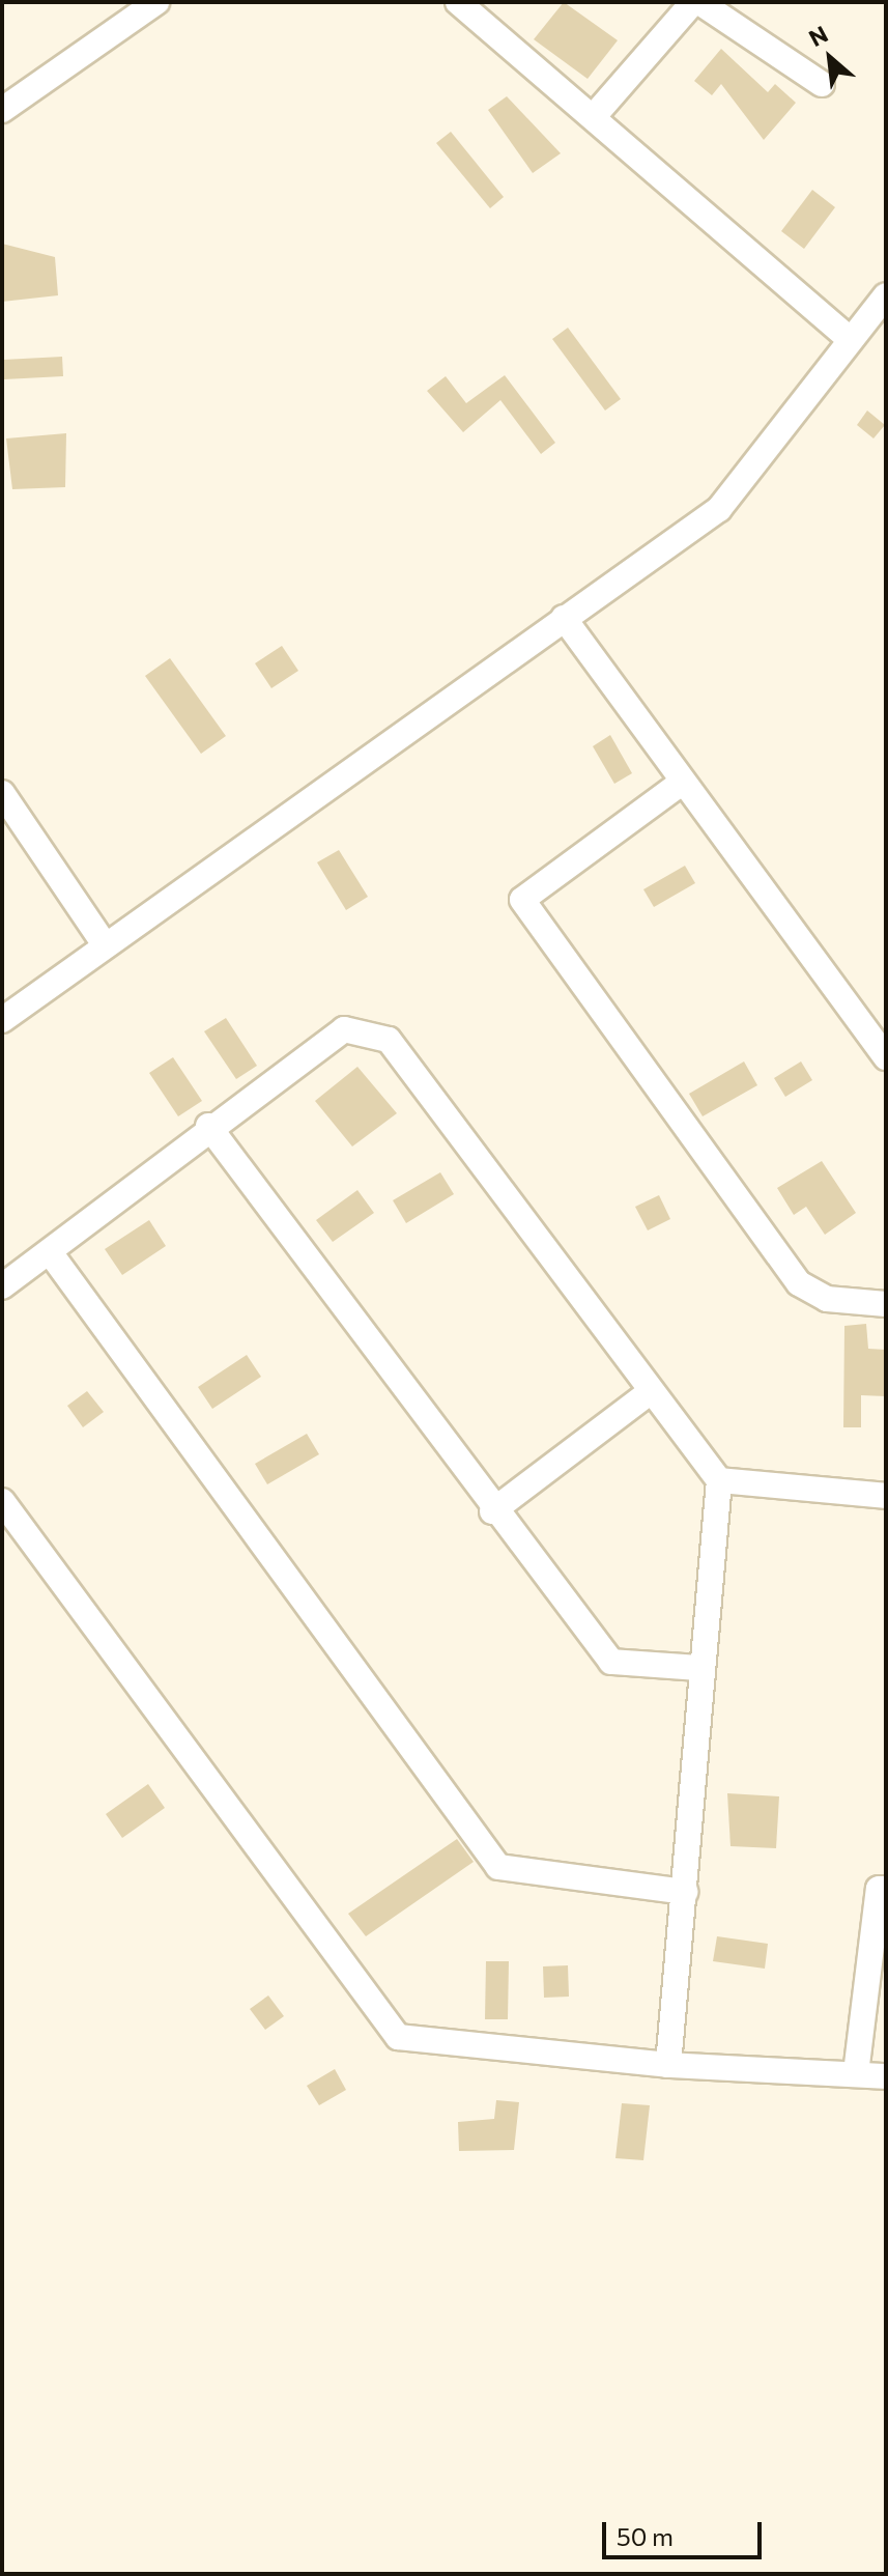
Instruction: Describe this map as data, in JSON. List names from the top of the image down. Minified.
{"scale_bar":"50 m","north":"top left"}
